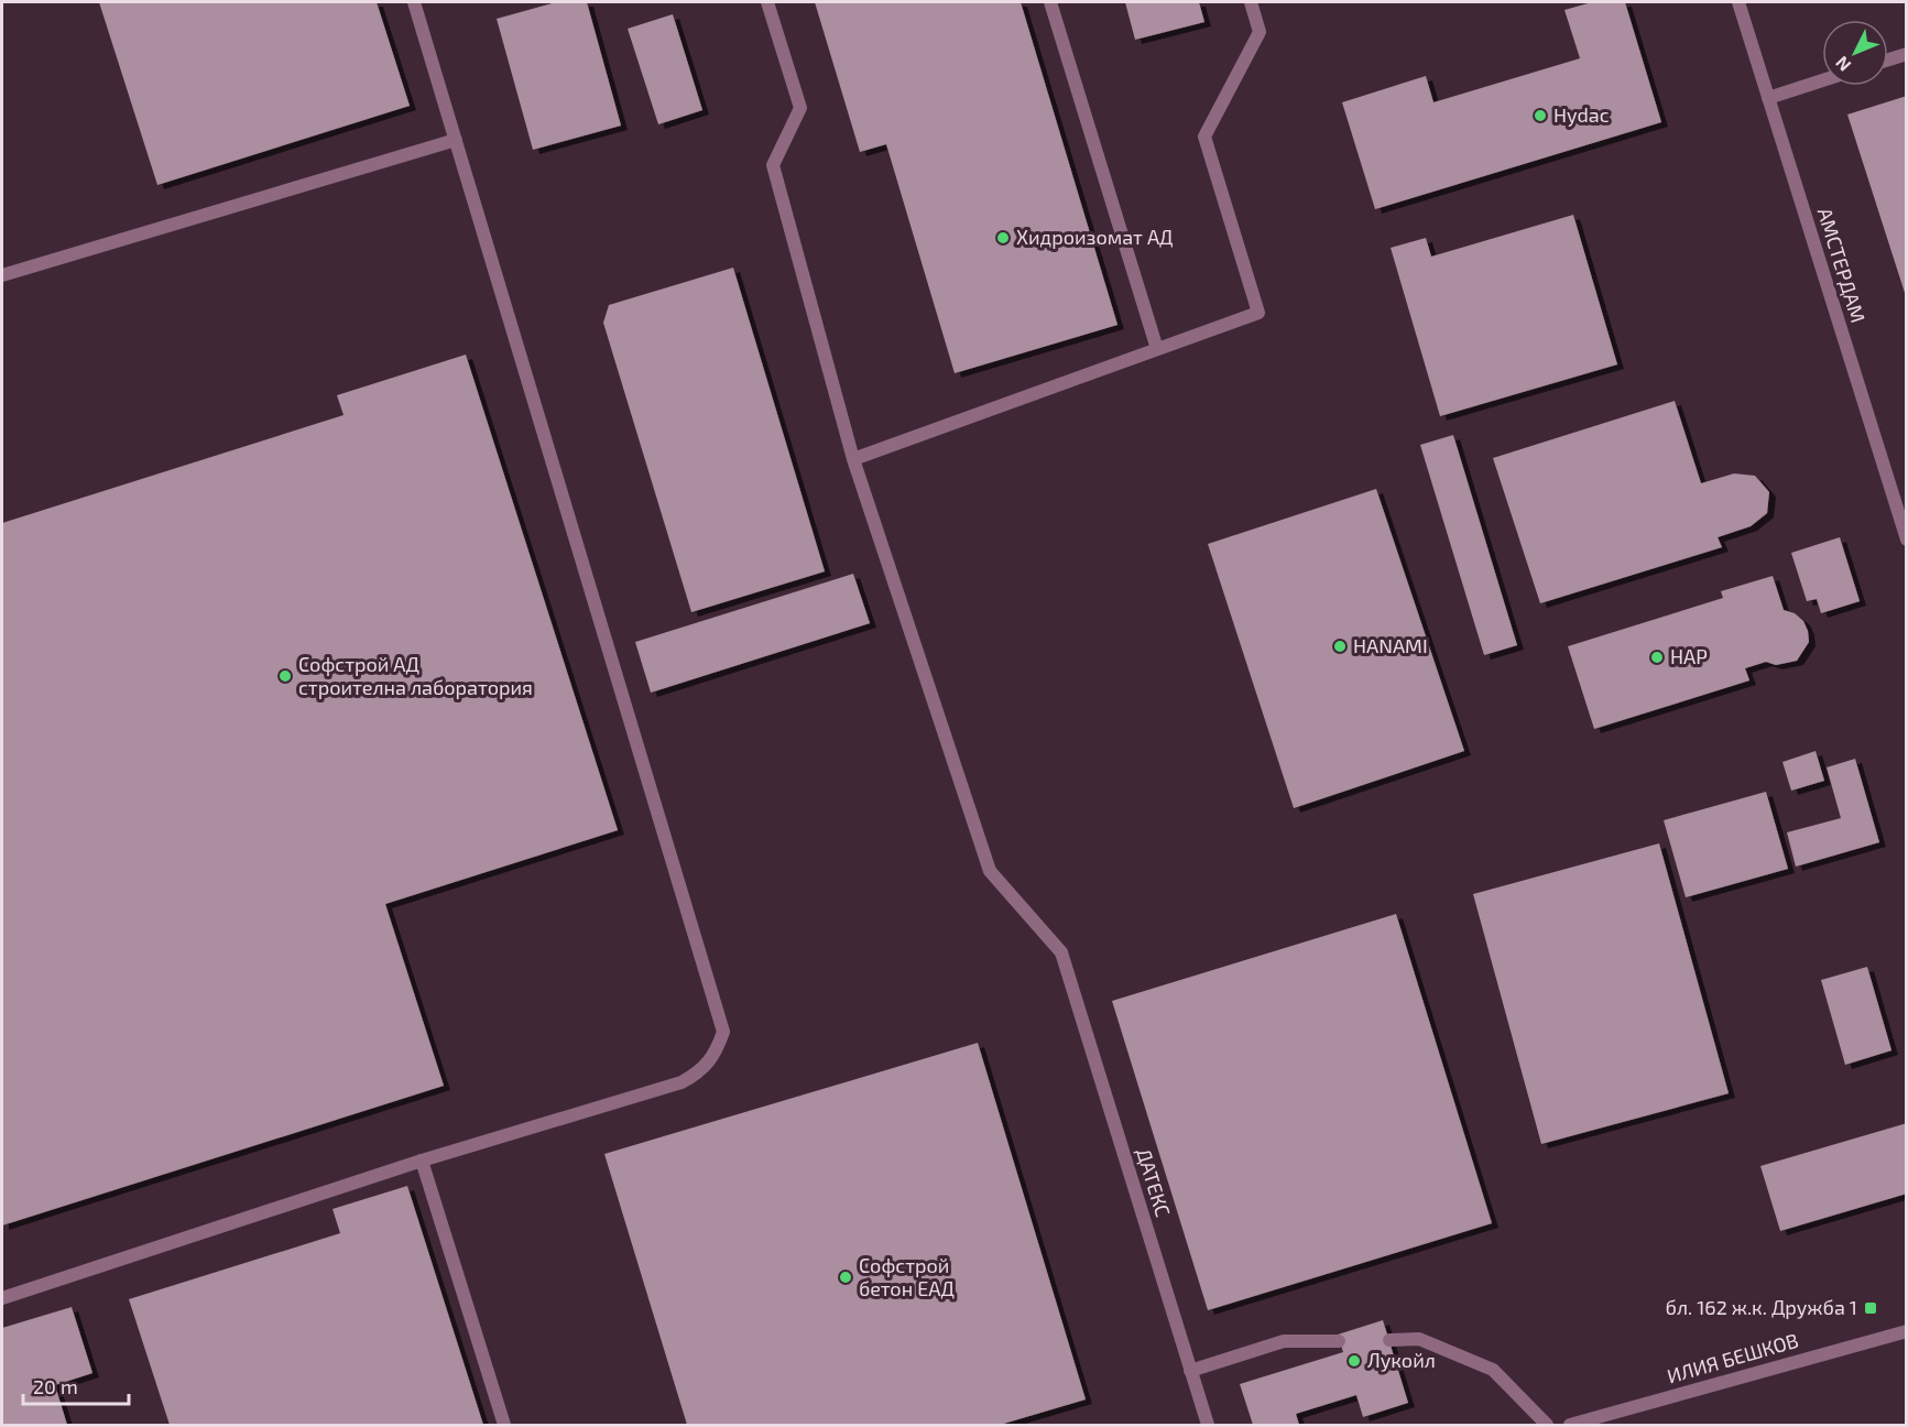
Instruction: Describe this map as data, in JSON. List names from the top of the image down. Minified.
{"streets":{"street":["АМСТЕРДАМ","ДАТЕКС","ИЛИЯ БЕШКОВ"]},"places":{"other":["Hydac","Хидроизомат АД","HANAMI","НАР","Софстрой АД строителна лаборатория","Софстрой бетон ЕАД","Лукойл"],"transit":["бл. 162 ж.к. Дружба 1"]},"scale_bar":"20 m","north":"bottom left"}
